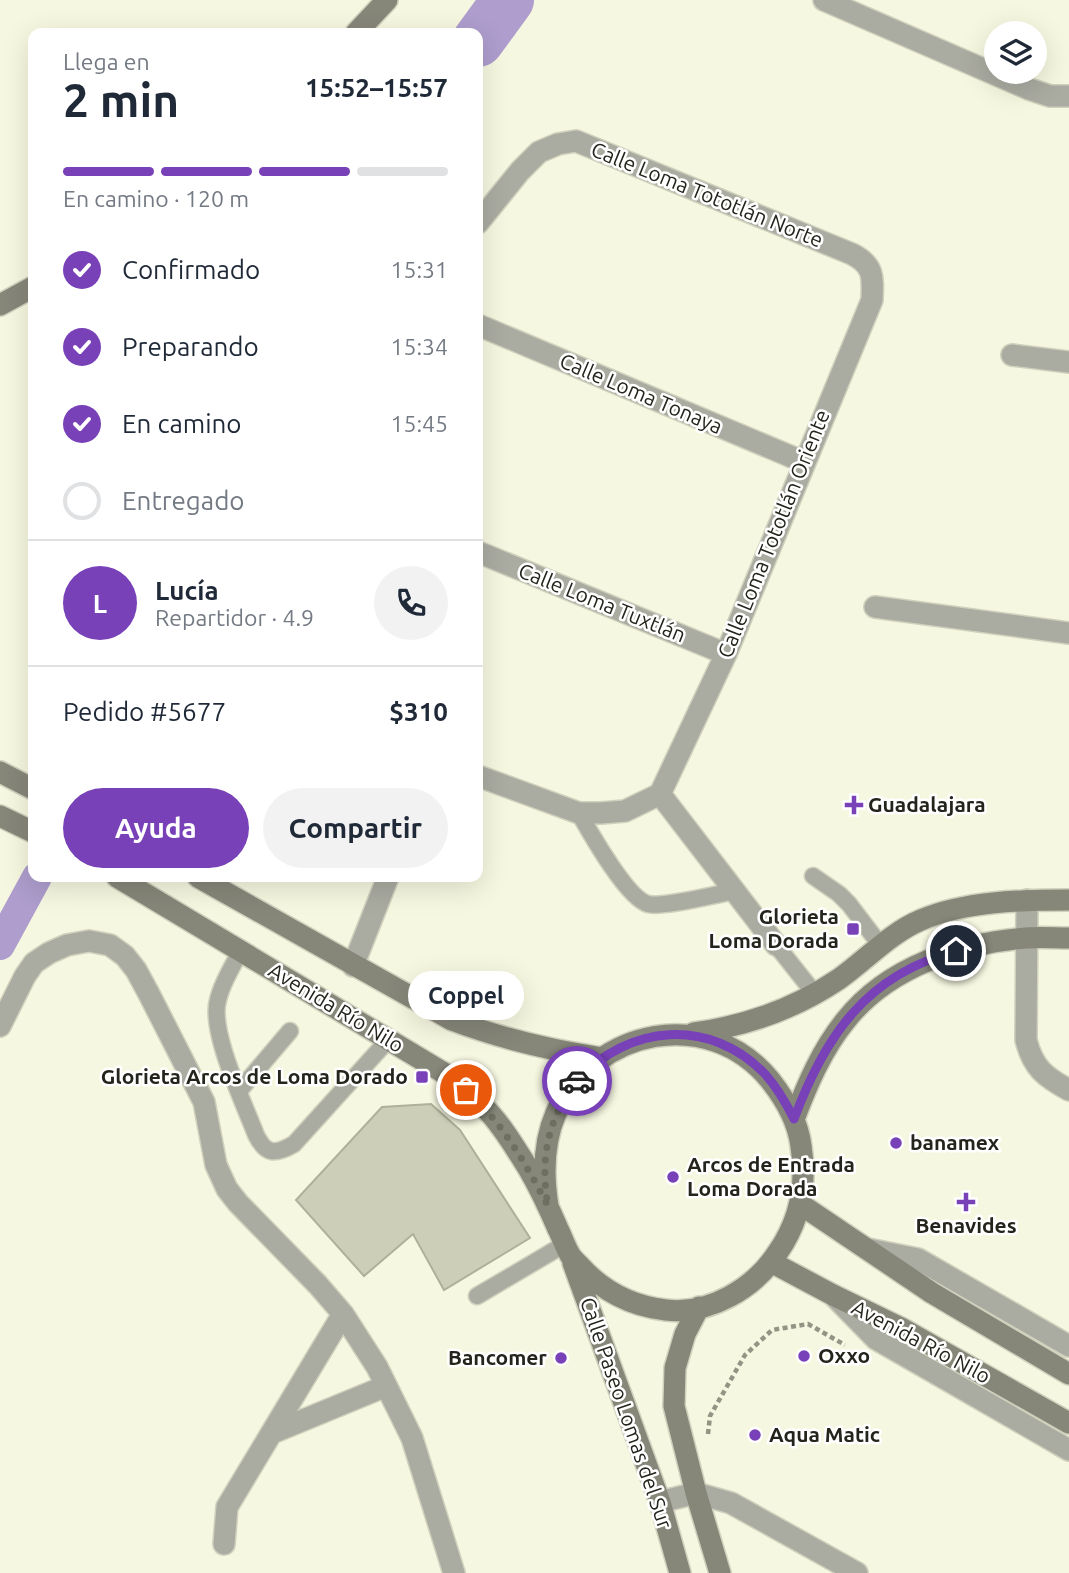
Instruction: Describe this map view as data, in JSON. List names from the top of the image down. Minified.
{"streets":{"main road":["Avenida Río Nilo","Calle Paseo Lomas del Sur"],"street":["Calle Loma Tototlán Norte","Calle Loma Tonaya","Calle Loma Tototlán Oriente","Calle Loma Tuxtlán"]},"crossings":[["Calle Loma Tototlán Norte","Calle Loma Tototlán Oriente"],["Calle Loma Tonaya","Calle Loma Tototlán Oriente"],["Calle Loma Tototlán Oriente","Calle Loma Tuxtlán"],["Avenida Río Nilo","Calle Paseo Lomas del Sur"]],"places":{"health":["Guadalajara","Benavides"],"transit":["Glorieta Loma Dorada","Glorieta Arcos de Loma Dorado"],"other":["Coppel","banamex","Arcos de Entrada Loma Dorada","Oxxo","Bancomer","Aqua Matic"]},"page":{"heading":["2 min","Llega en","15:52–15:57"],"panel":["Lucía","Repartidor · 4.9","Pedido #5677","$310"],"bar":"En camino · 120 m","list":[["Confirmado","15:31"],["Preparando","15:34"],["En camino","15:45"],"Entregado"],"round":"L","buttons":["Ayuda","Compartir"],"bubble":"Coppel"}}
